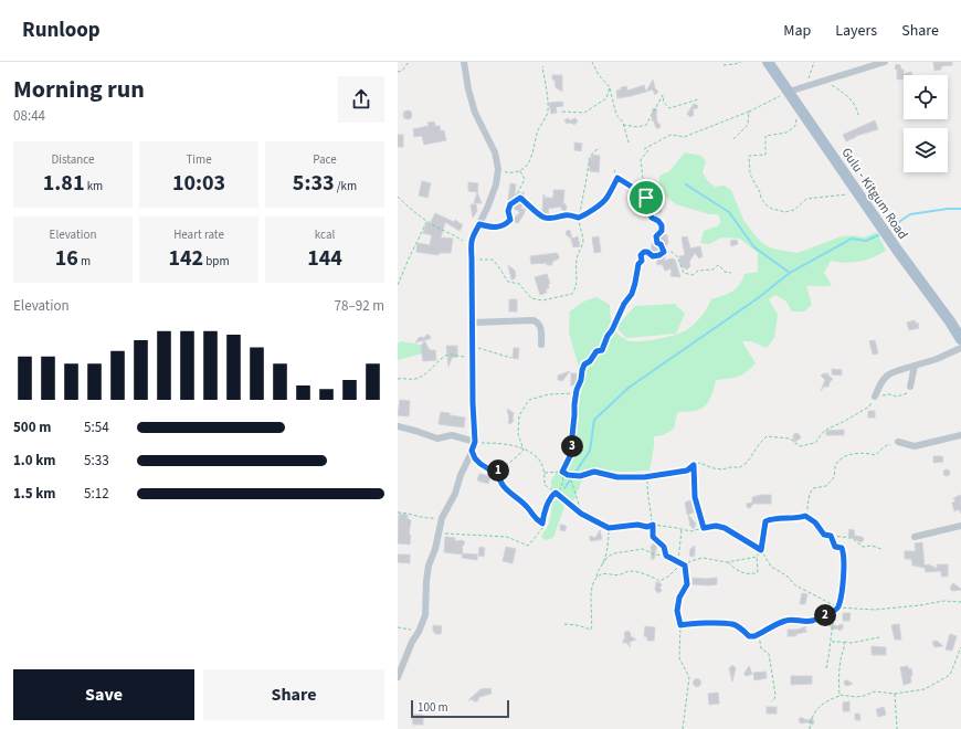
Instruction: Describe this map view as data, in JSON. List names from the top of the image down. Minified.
{"streets":{"main road":["Gulu - Kitgum Road"]},"scale_bar":"100 m","page":{"header":"Runloop","nav":["Map","Layers","Share"],"heading":["Morning run","08:44"],"stats":[["Distance","1.81 km"],["Time","10:03"],["Pace","5:33 /km"],["Elevation","16 m"],["Heart rate","142 bpm"],["kcal","144"]],"chart":["Elevation","78–92 m"],"list":[{"name":"500 m","note":"5:54"},{"name":"1.0 km","note":"5:33"},{"name":"1.5 km","note":"5:12"}],"pins":["3","1","2"],"buttons":["Save","Share"],"scale":"100 m"}}
